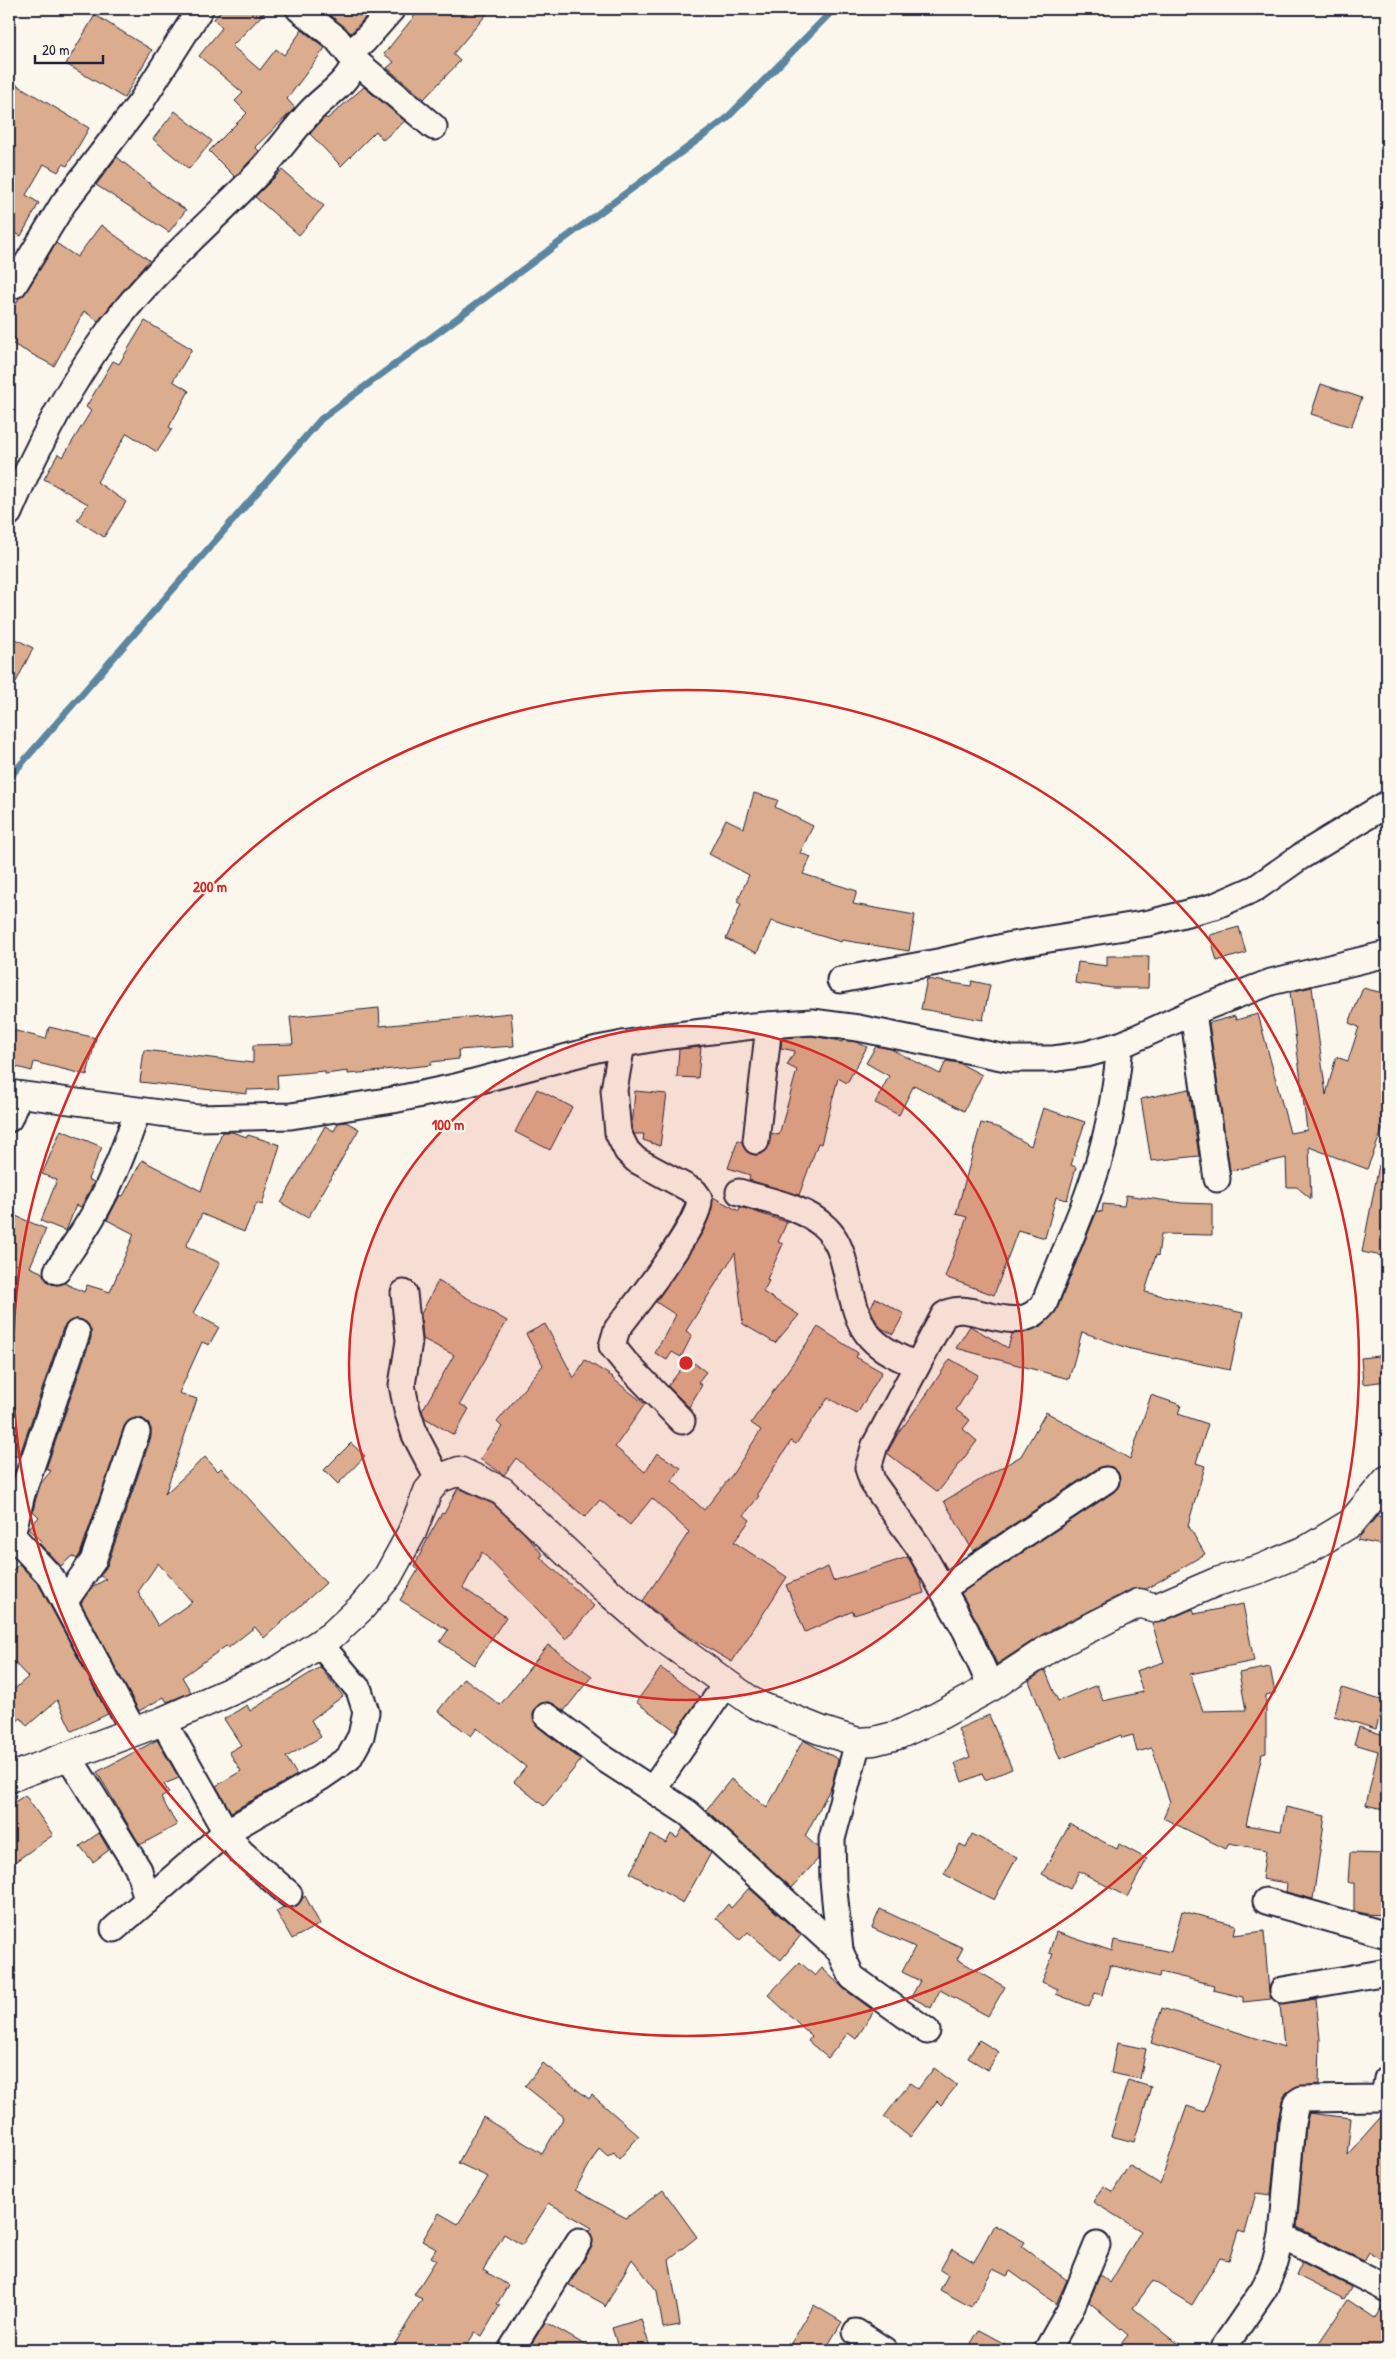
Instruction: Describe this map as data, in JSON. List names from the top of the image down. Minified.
{"scale_bar":"20 m","rings":["200 m","100 m"]}
